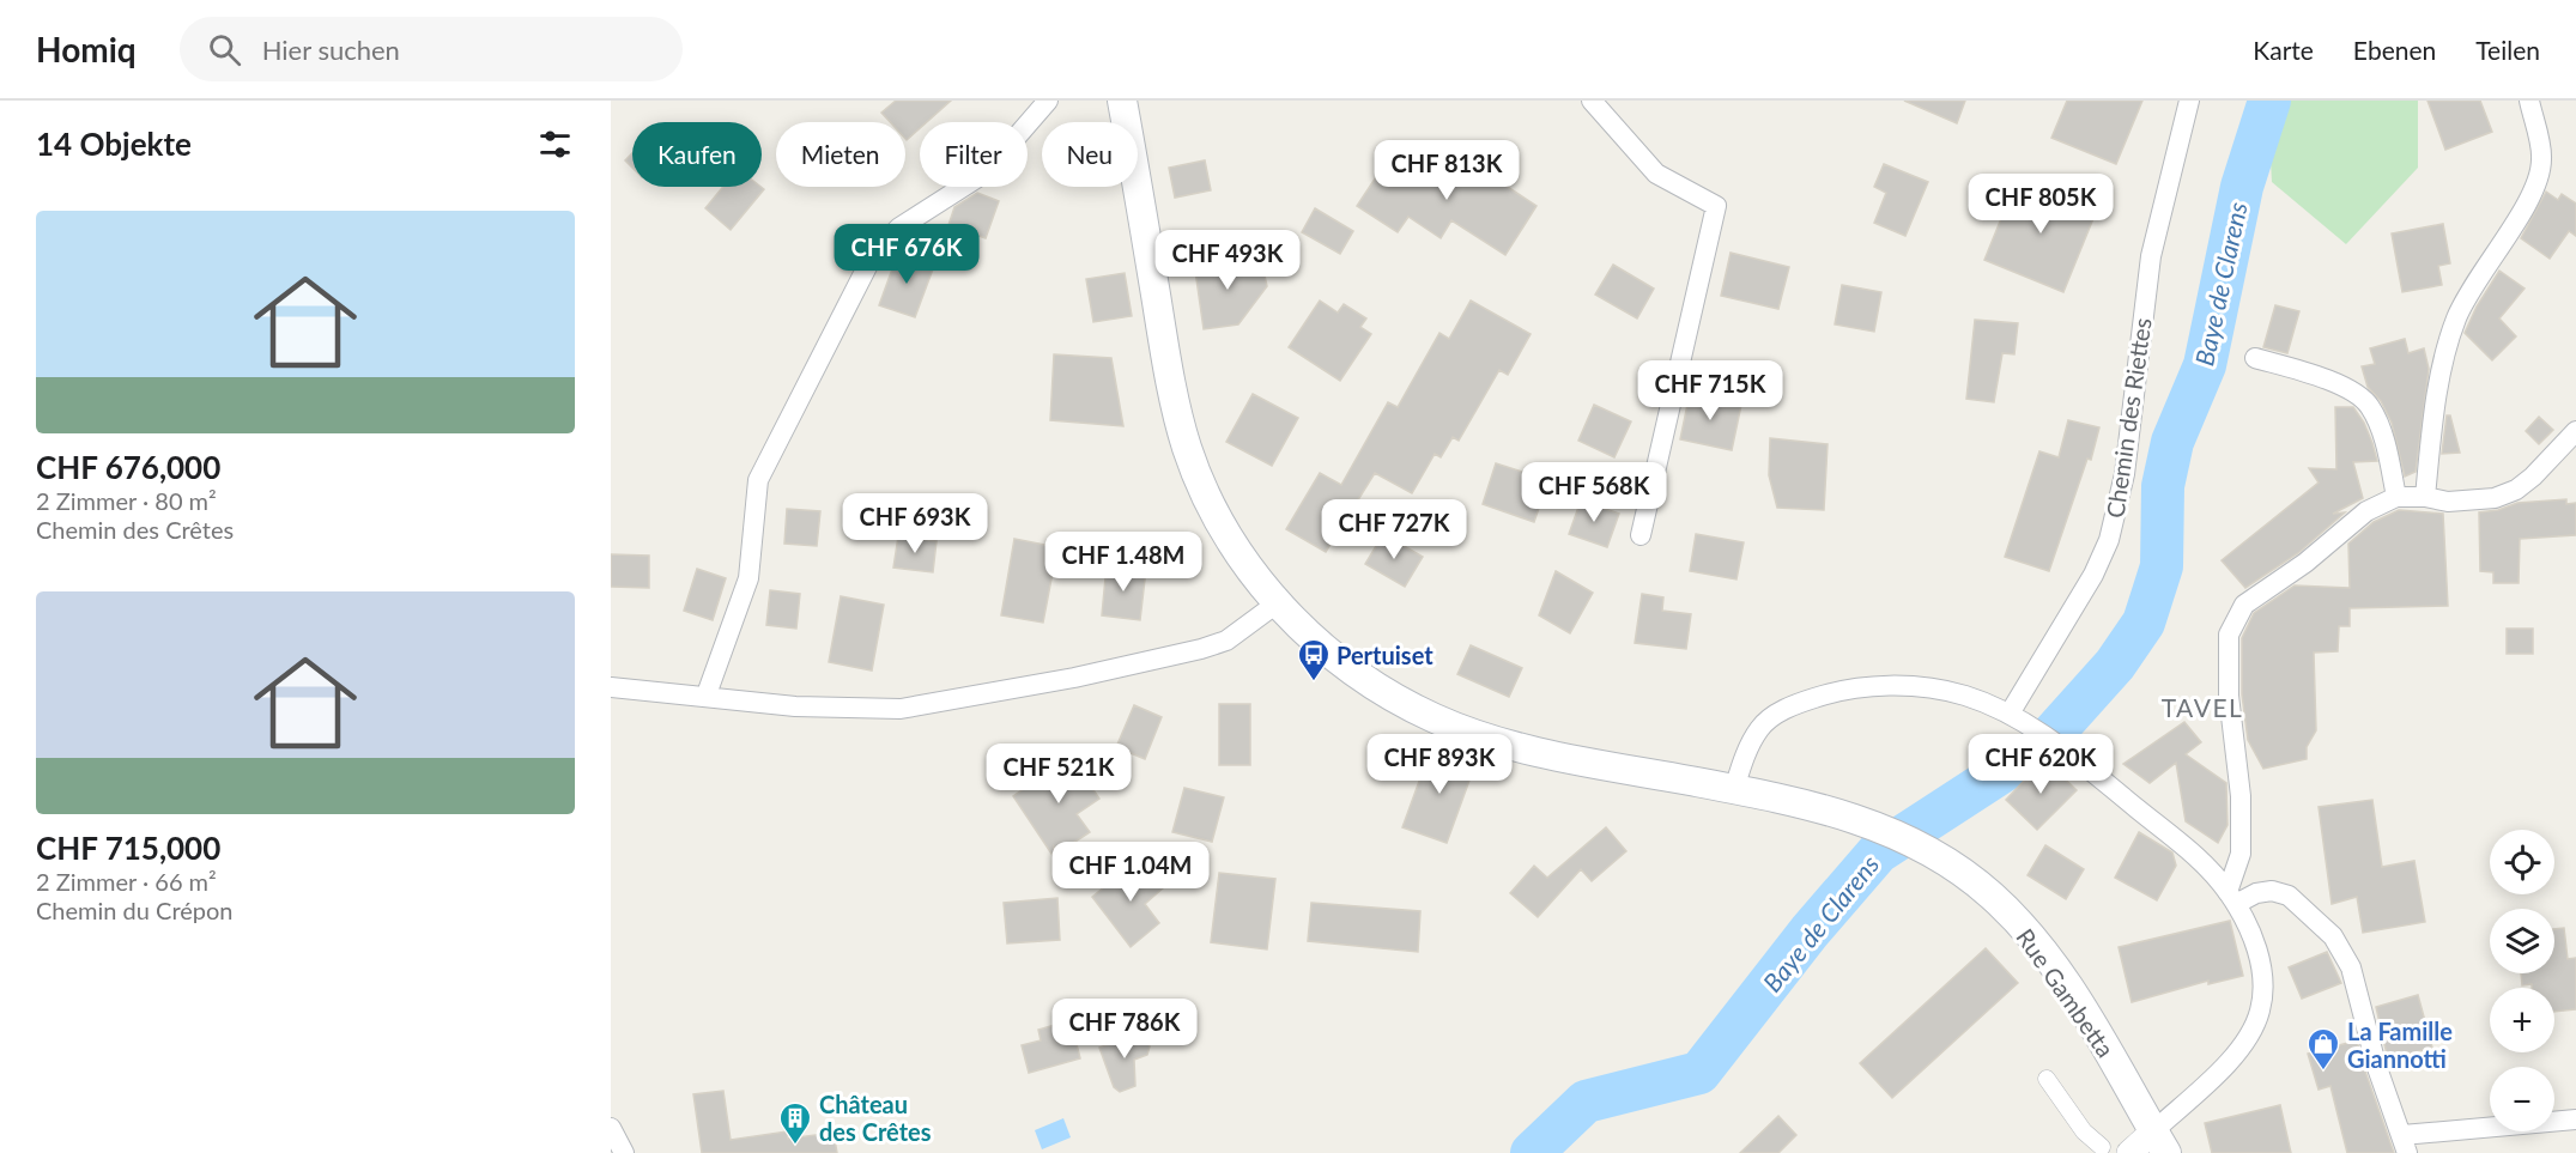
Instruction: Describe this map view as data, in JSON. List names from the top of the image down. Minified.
{"streets":{"main road":["Rue Gambetta"],"street":["Chemin des Riettes"]},"districts":["TAVEL"],"water":["Baye de Clarens"],"places":{"bus stop":["Pertuiset"],"shop":["La Famille Giannotti"],"building":["Château des Crêtes"]},"page":{"header":"Homiq","search":"Hier suchen","nav":["Karte","Ebenen","Teilen"],"heading":"14 Objekte","chip":["Kaufen","Mieten","Filter","Neu"],"price":["CHF 813K","CHF 805K","CHF 676K","CHF 493K","CHF 715K","CHF 568K","CHF 693K","CHF 727K","CHF 1.48M","CHF 893K","CHF 620K","CHF 521K","CHF 1.04M","CHF 786K"],"list":[{"name":"CHF 676,000","note":"2 Zimmer · 80 m² · Chemin des Crêtes"},{"name":"CHF 715,000","note":"2 Zimmer · 66 m² · Chemin du Crépon"}],"map_buttons":["+","−"]}}
